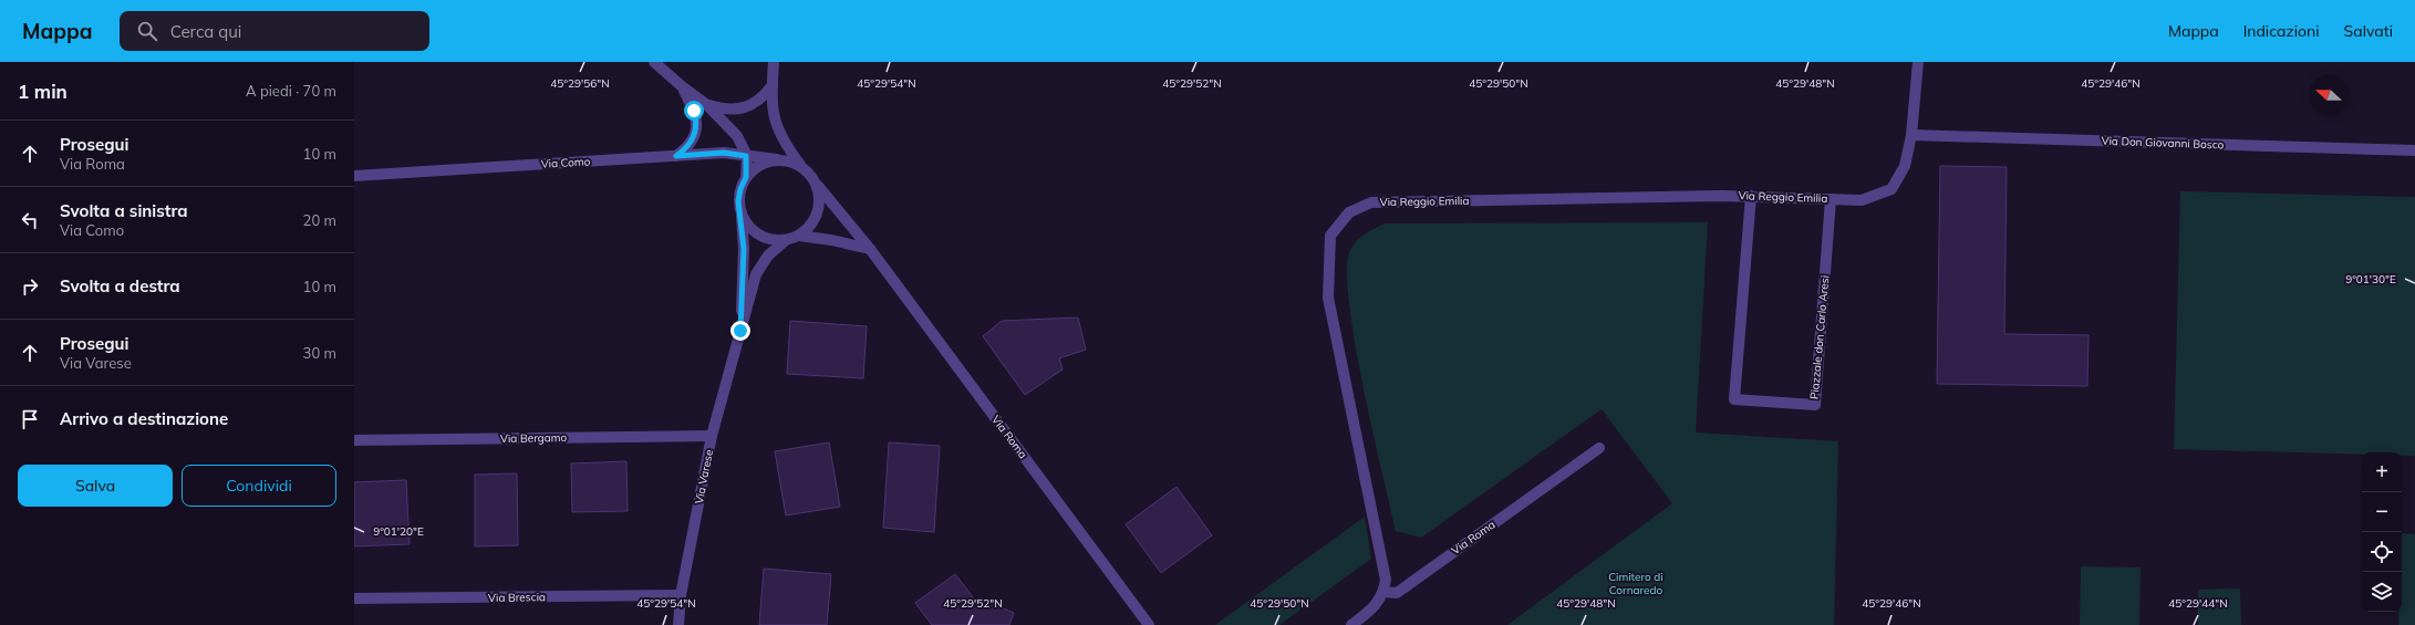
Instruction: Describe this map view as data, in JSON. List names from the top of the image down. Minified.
{"streets":{"street":["Via Don Giovanni Bosco","Via Como","Via Reggio Emilia","Piazzale don Carlo Aresi","Via Roma","Via Bergamo","Via Varese","Via Brescia"]},"crossings":[["Via Don Giovanni Bosco","Via Reggio Emilia"],["Via Como","Via Roma"],["Via Como","Via Varese"],["Via Reggio Emilia","Piazzale don Carlo Aresi"],["Via Reggio Emilia","Via Roma"],["Via Roma","Via Varese"],["Via Bergamo","Via Varese"],["Via Varese","Via Brescia"]],"parks":["Cimitero di Cornaredo"],"north":"left","page":{"header":"Mappa","search":"Cerca qui","nav":["Mappa","Indicazioni","Salvati"],"heading":["1 min","A piedi · 70 m"],"list":[["Prosegui","Via Roma","10 m"],["Svolta a sinistra","Via Como","20 m"],["Svolta a destra","10 m"],["Prosegui","Via Varese","30 m"],"Arrivo a destinazione"],"buttons":["Salva","Condividi"],"map_buttons":["+","−"]},"coordinates":["45°29'56\"N","45°29'54\"N","45°29'52\"N","45°29'50\"N","45°29'48\"N","45°29'46\"N","9°01'30\"E","9°01'20\"E","45°29'44\"N"]}
